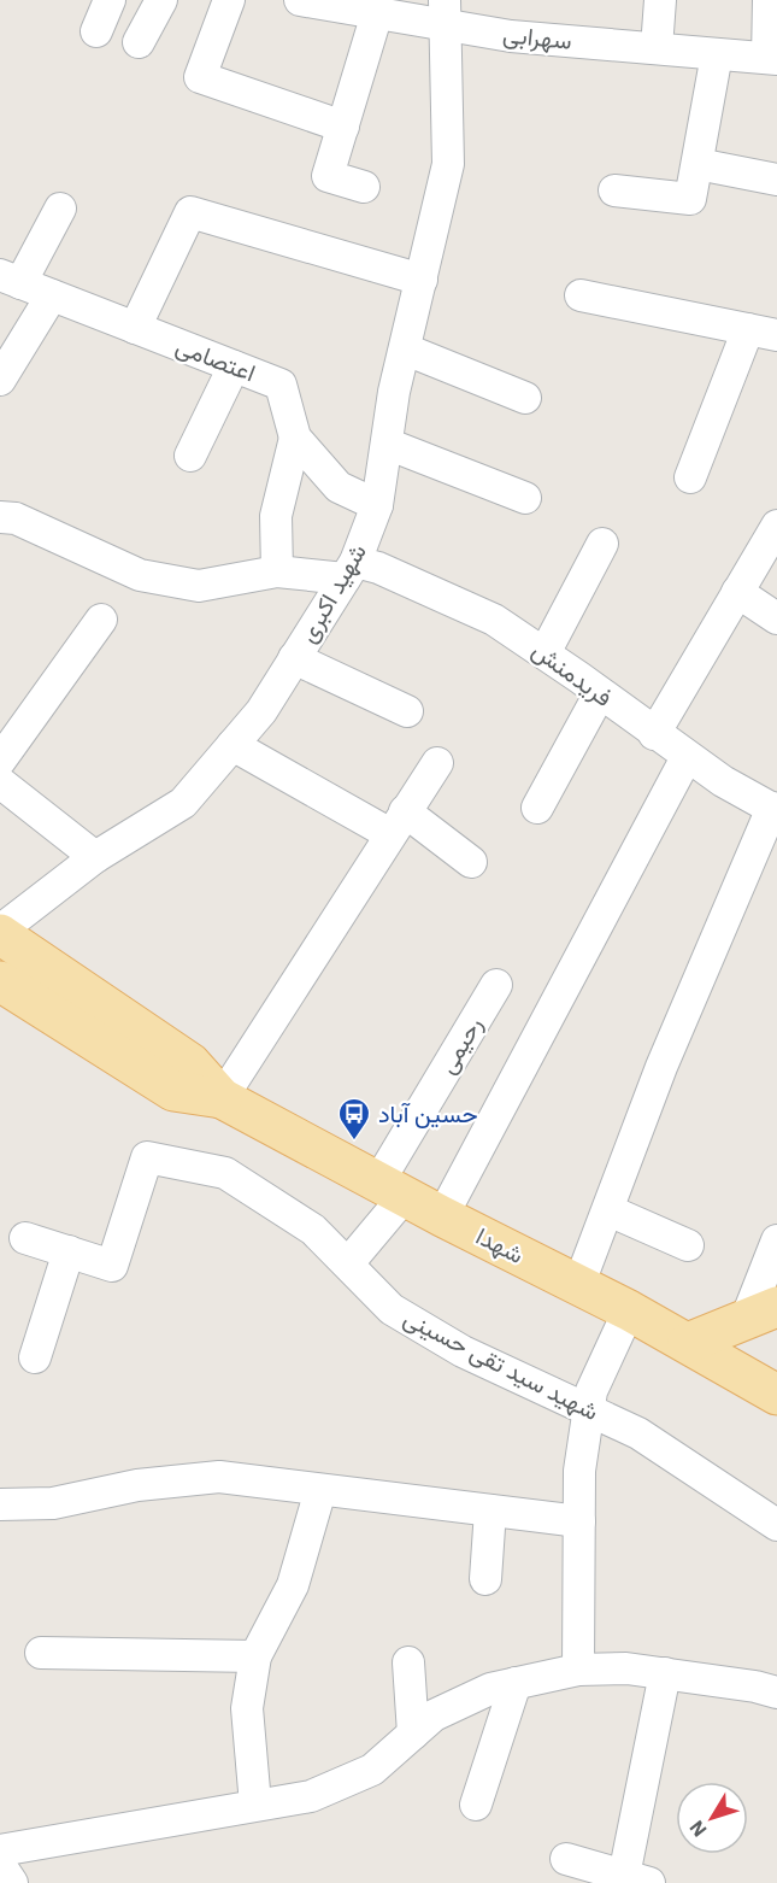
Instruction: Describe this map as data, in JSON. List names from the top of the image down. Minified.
{"streets":{"main road":["شهدا"],"street":["سهرابی","اعتصامی","شهید اکبری","فریدمنش","رحیمی","شهید سید تقی حسینی"]},"crossings":[["سهرابی","شهید اکبری"],["اعتصامی","شهید اکبری"],["شهید اکبری","فریدمنش"],["شهید اکبری","شهدا"],["رحیمی","شهدا"],["رحیمی","شهید سید تقی حسینی"]],"places":{"bus stop":["حسین آباد"]},"north":"bottom left"}
